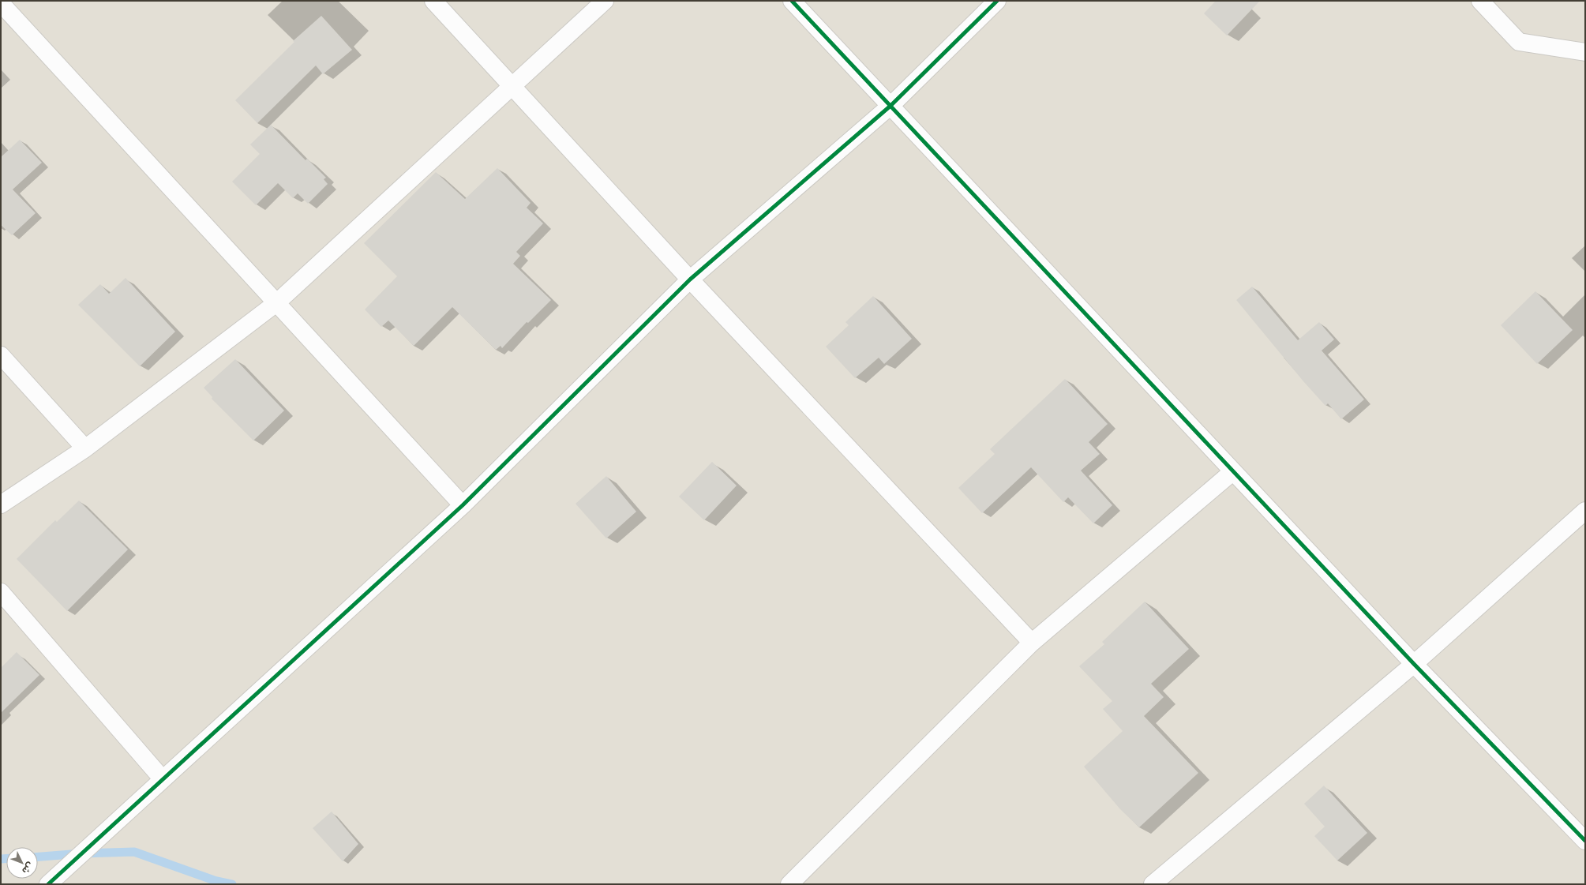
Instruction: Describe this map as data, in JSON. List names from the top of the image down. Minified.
{"north":"bottom right"}
